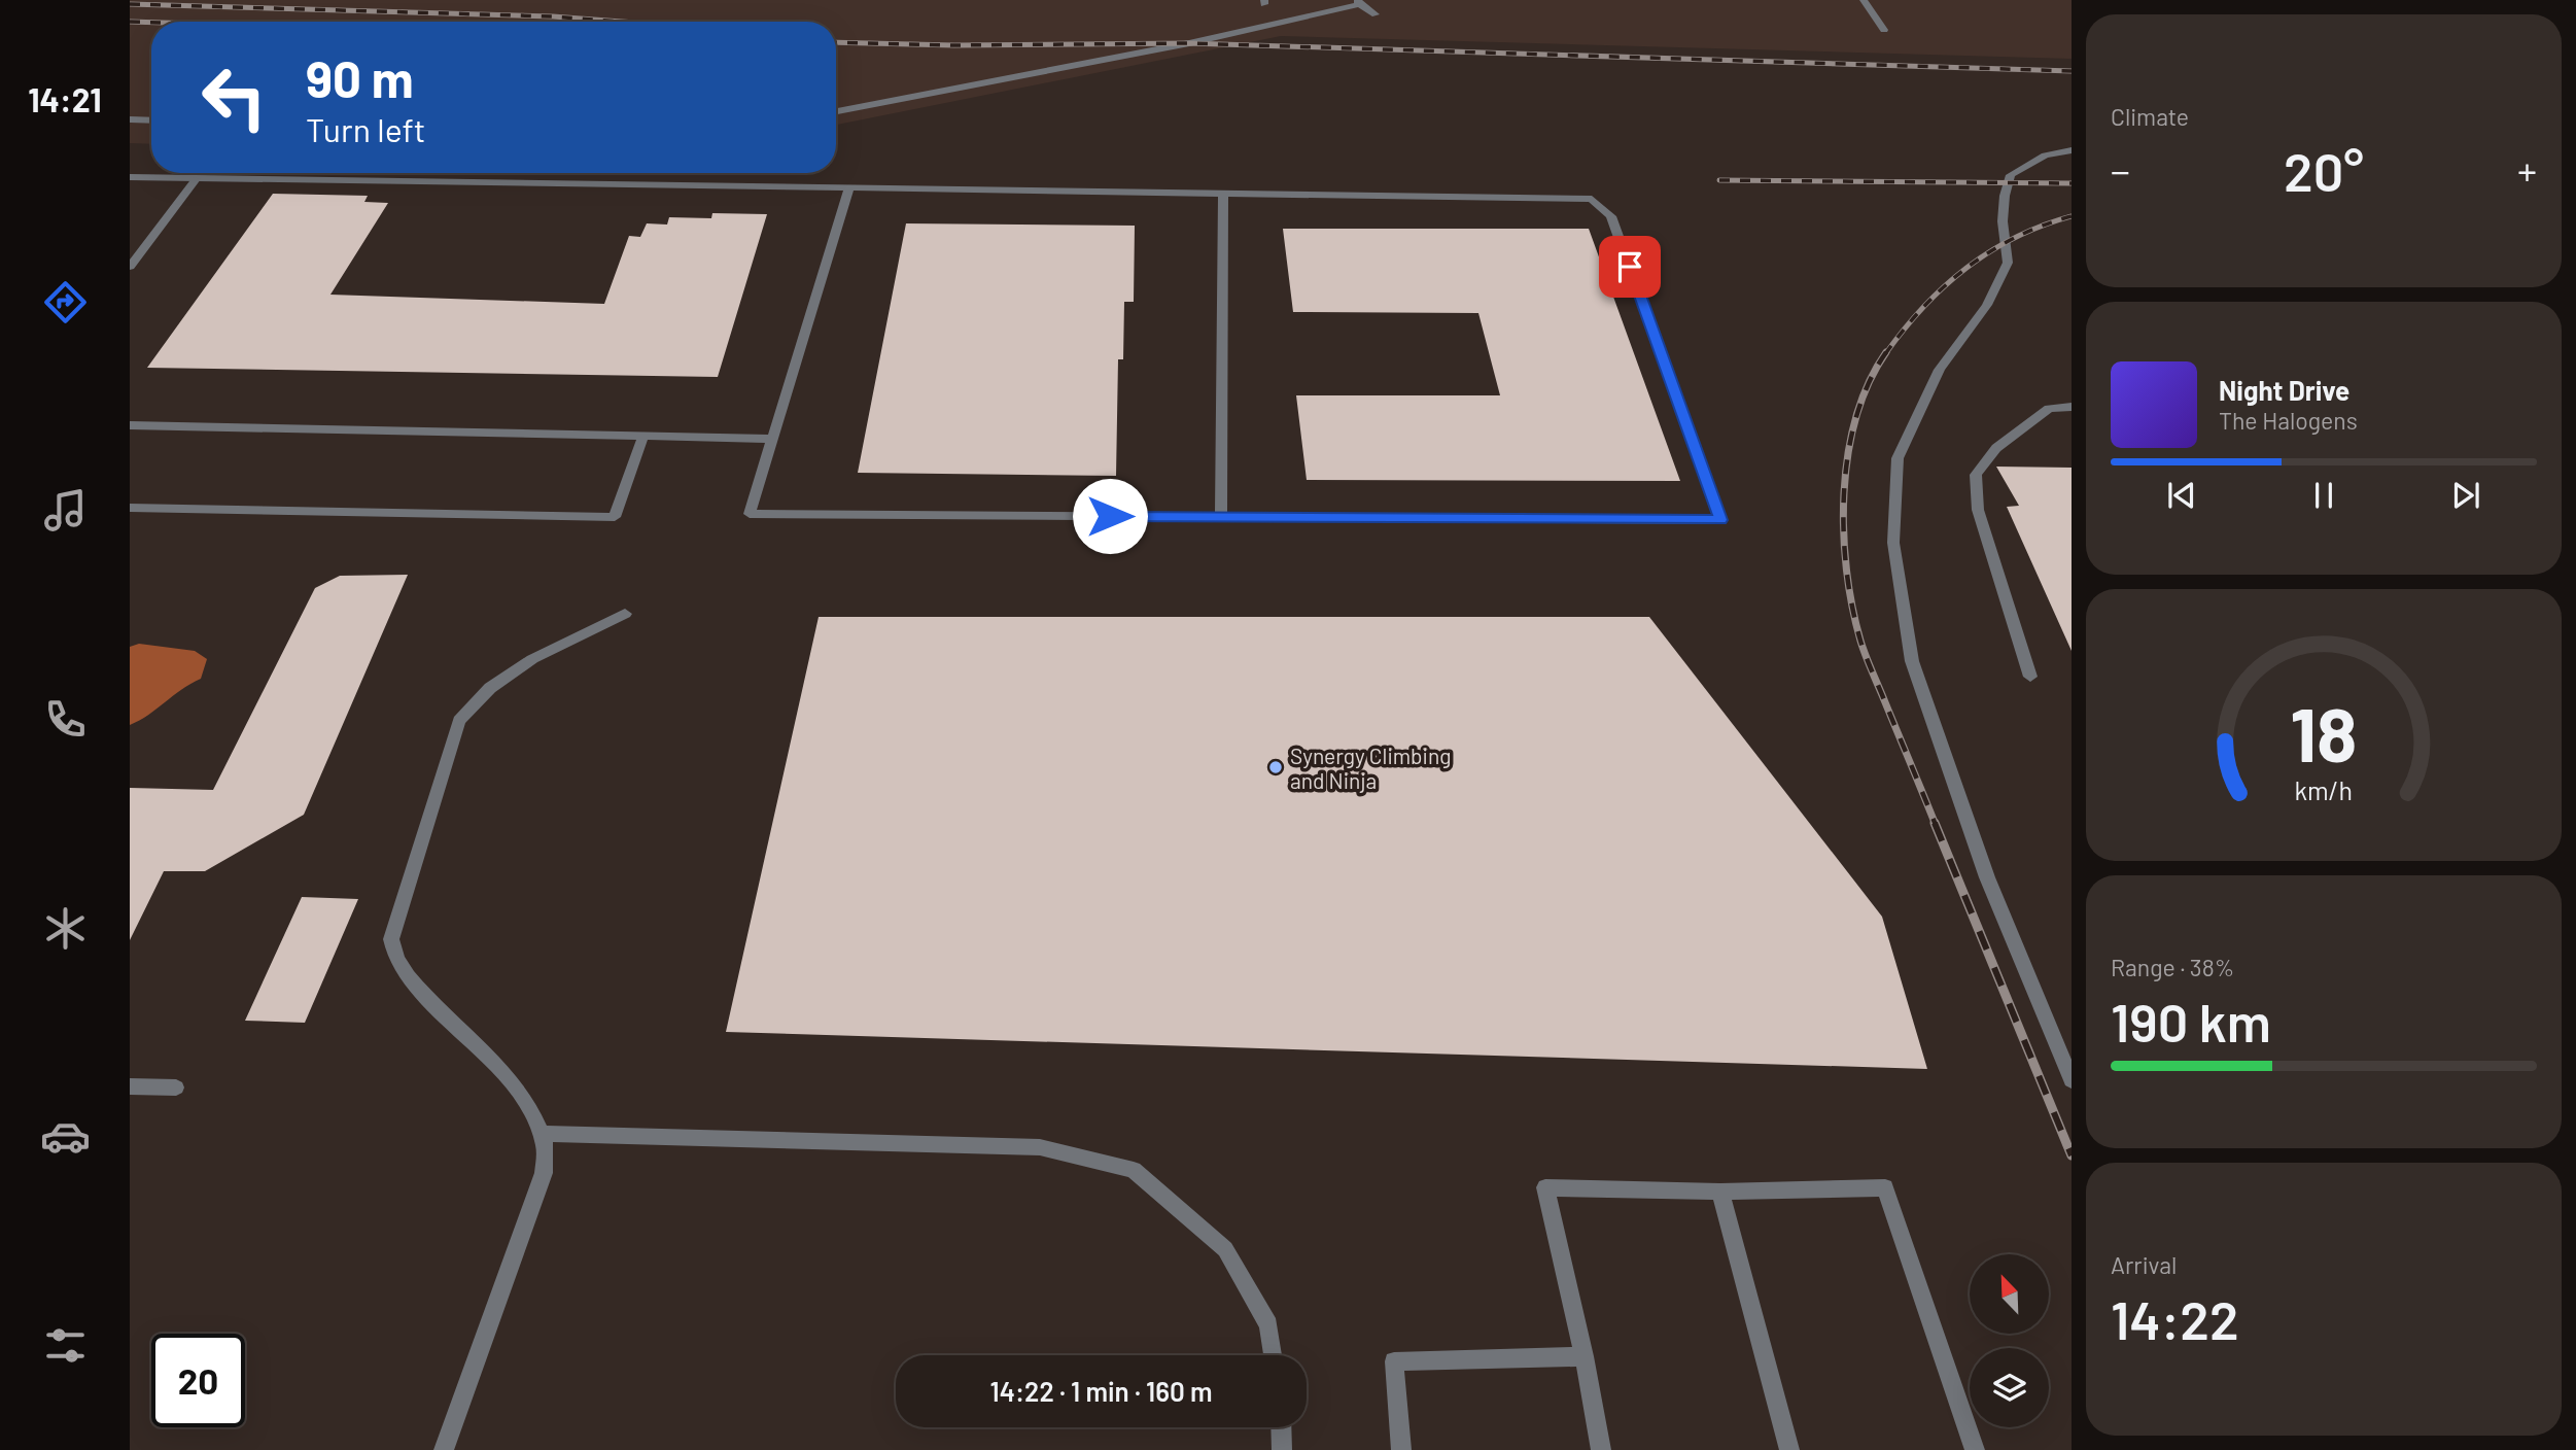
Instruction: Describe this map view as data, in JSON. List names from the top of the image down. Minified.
{"places":["Synergy Climbing and Ninja"],"north":"top left","page":{"tabs":"14:21","tile":["Climate",["Range · 38%","190 km"],["Arrival","14:22"]],"turn":["90 m","Turn left"],"heat":["−","20°","+"],"song":["Night Drive","The Halogens"],"limit":"20","trip":"14:22 · 1 min · 160 m","gauge":["18","km/h"]}}
